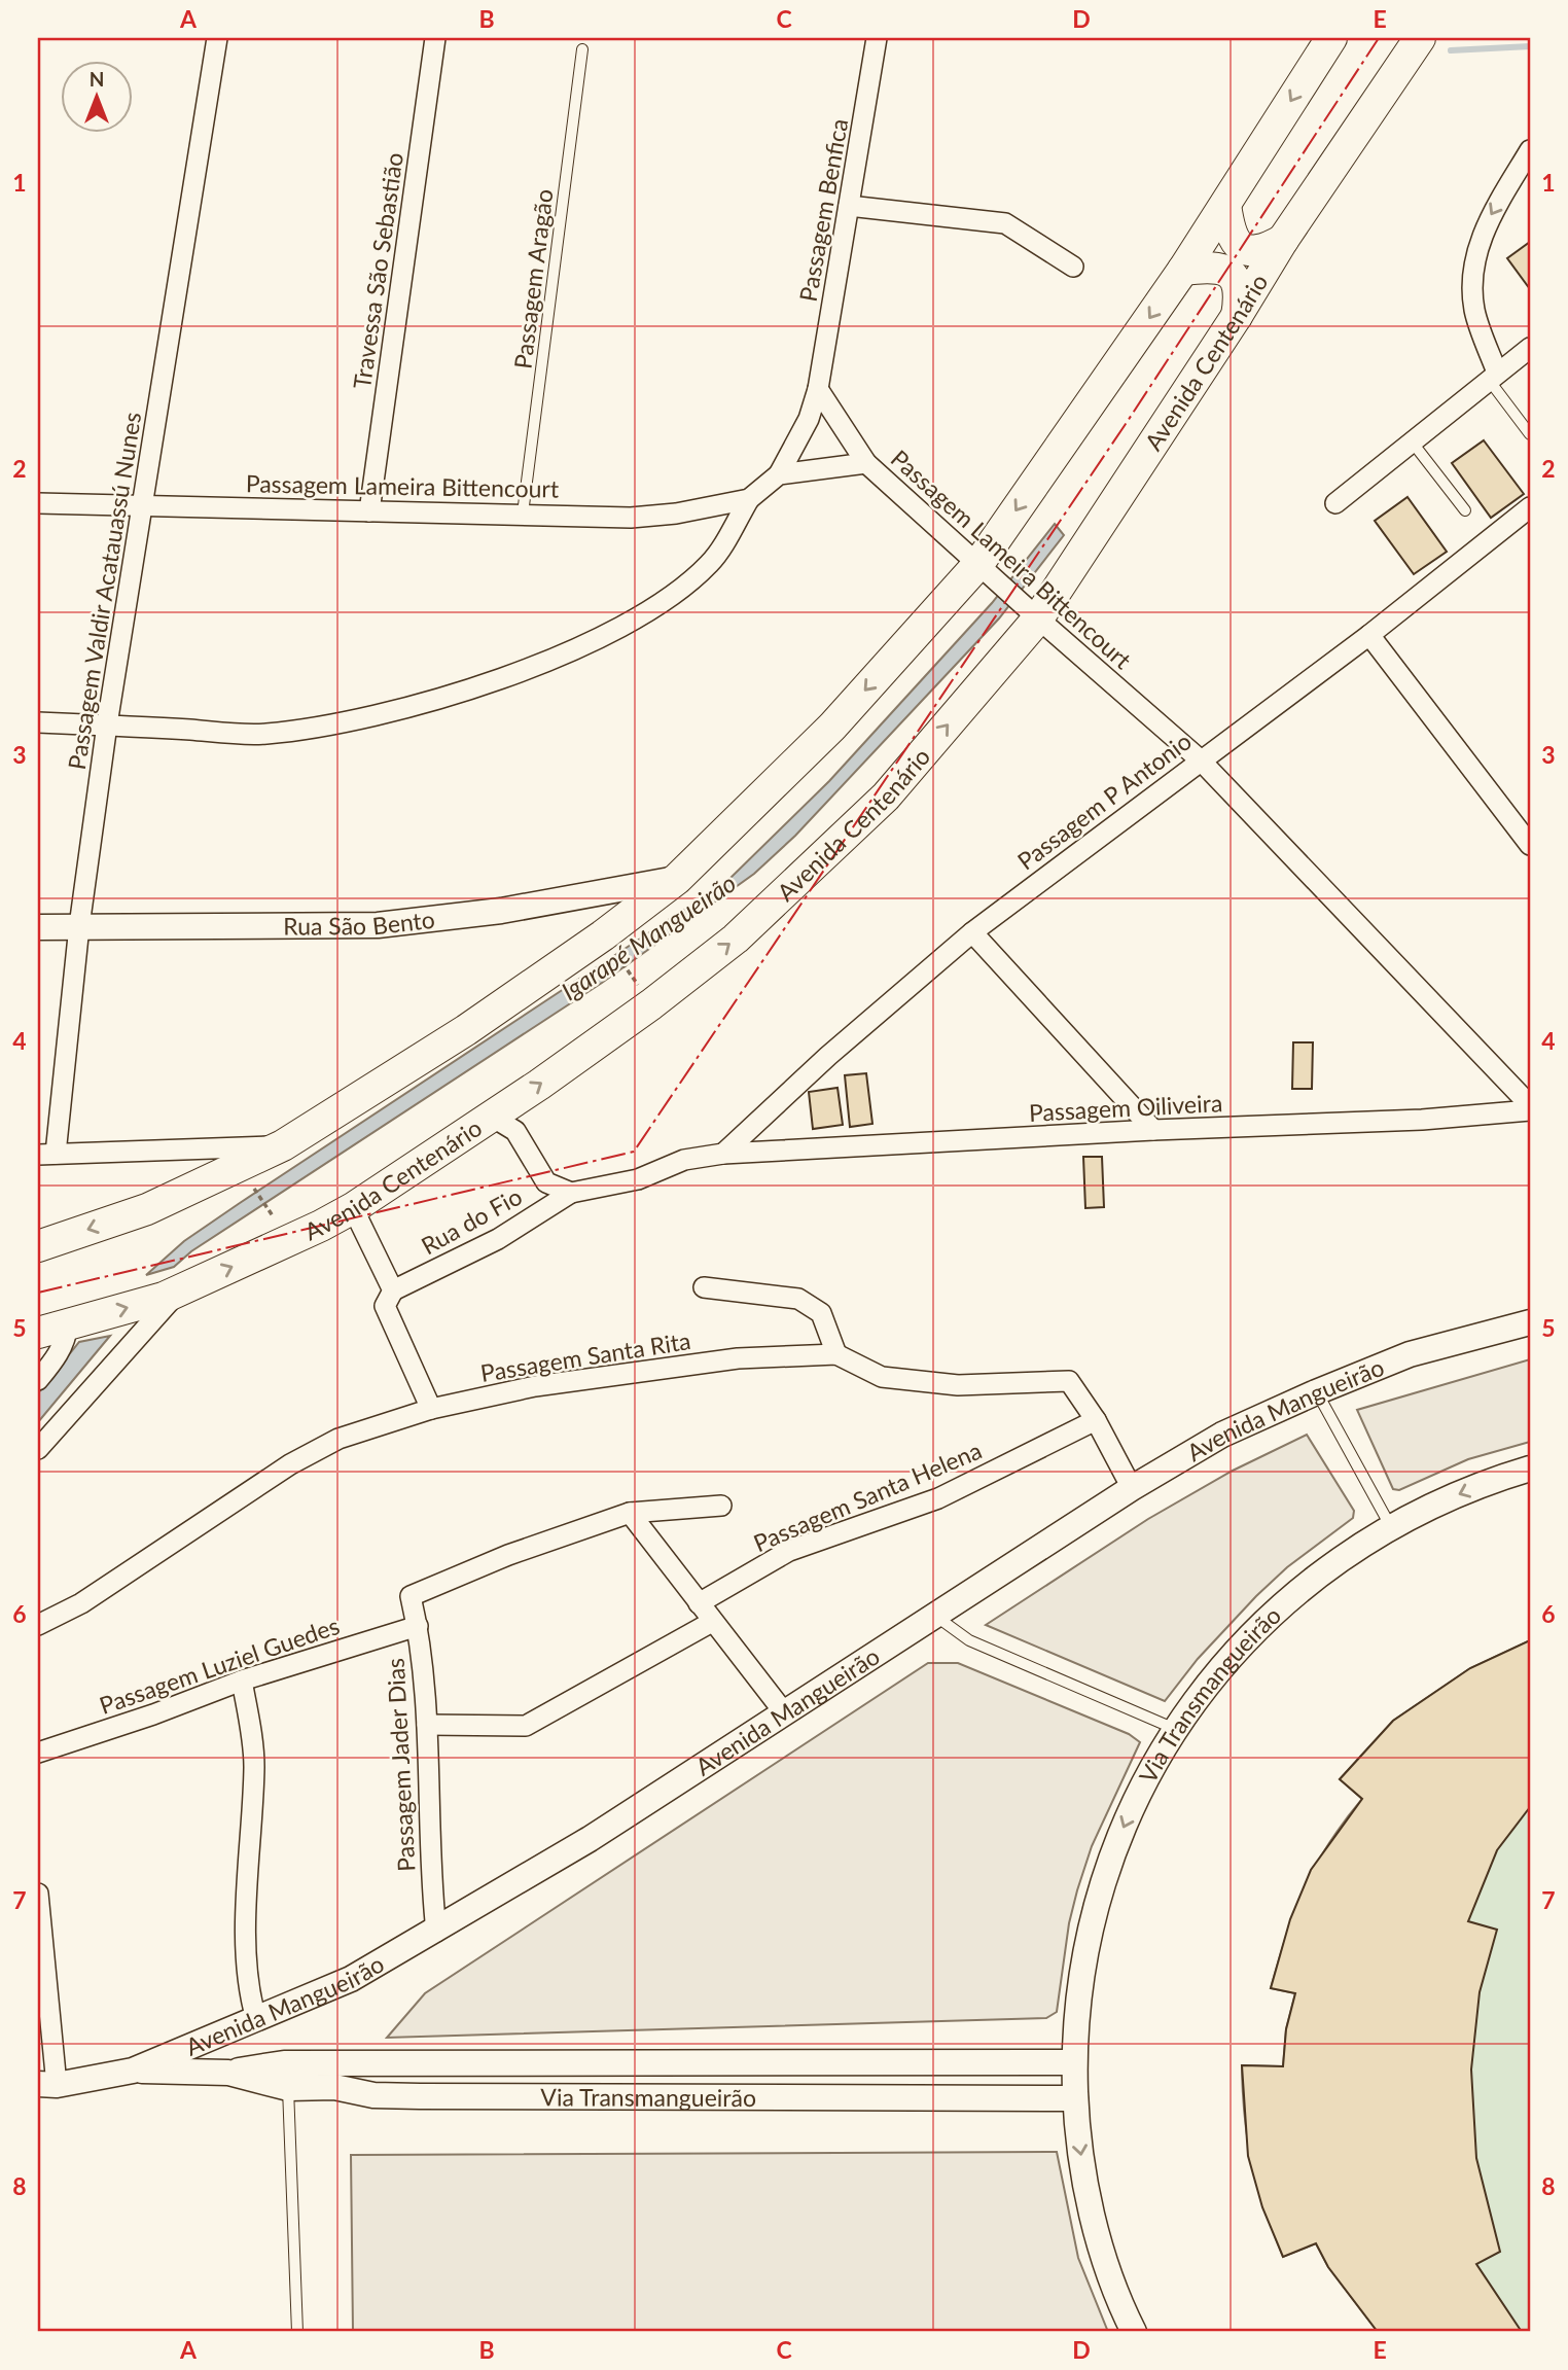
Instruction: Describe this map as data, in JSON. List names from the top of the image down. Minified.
{"streets":{"main road":["Avenida Centenário"],"street":["Passagem Benfica","Travessa São Sebastião","Passagem Lameira Bittencourt","Passagem Valdir Acatauassú Nunes","Passagem P Antonio","Rua São Bento","Passagem Oiliveira","Rua do Fio","Passagem Santa Rita","Avenida Mangueirão","Passagem Santa Helena","Passagem Luziel Guedes","Via Transmangueirão","Passagem Jader Dias"],"lane":["Passagem Aragão"]},"crossings":[["Passagem Benfica","Passagem Lameira Bittencourt"],["Travessa São Sebastião","Passagem Lameira Bittencourt"],["Passagem Aragão","Passagem Lameira Bittencourt"],["Avenida Centenário","Passagem Lameira Bittencourt"],["Passagem Lameira Bittencourt","Passagem Valdir Acatauassú Nunes"],["Passagem Lameira Bittencourt","Passagem P Antonio"],["Passagem Lameira Bittencourt","Passagem Oiliveira"],["Passagem Valdir Acatauassú Nunes","Rua São Bento"],["Passagem P Antonio","Passagem Oiliveira"],["Passagem Oiliveira","Rua do Fio"],["Passagem Santa Rita","Avenida Mangueirão"],["Passagem Santa Rita","Passagem Santa Helena"],["Avenida Mangueirão","Via Transmangueirão"],["Avenida Mangueirão","Passagem Jader Dias"],["Passagem Luziel Guedes","Passagem Jader Dias"]],"water":["Igarapé Mangueirão"],"north":"top","grid":{"columns":["A","B","C","D","E"],"rows":["1","2","3","4","5","6","7","8"]}}
